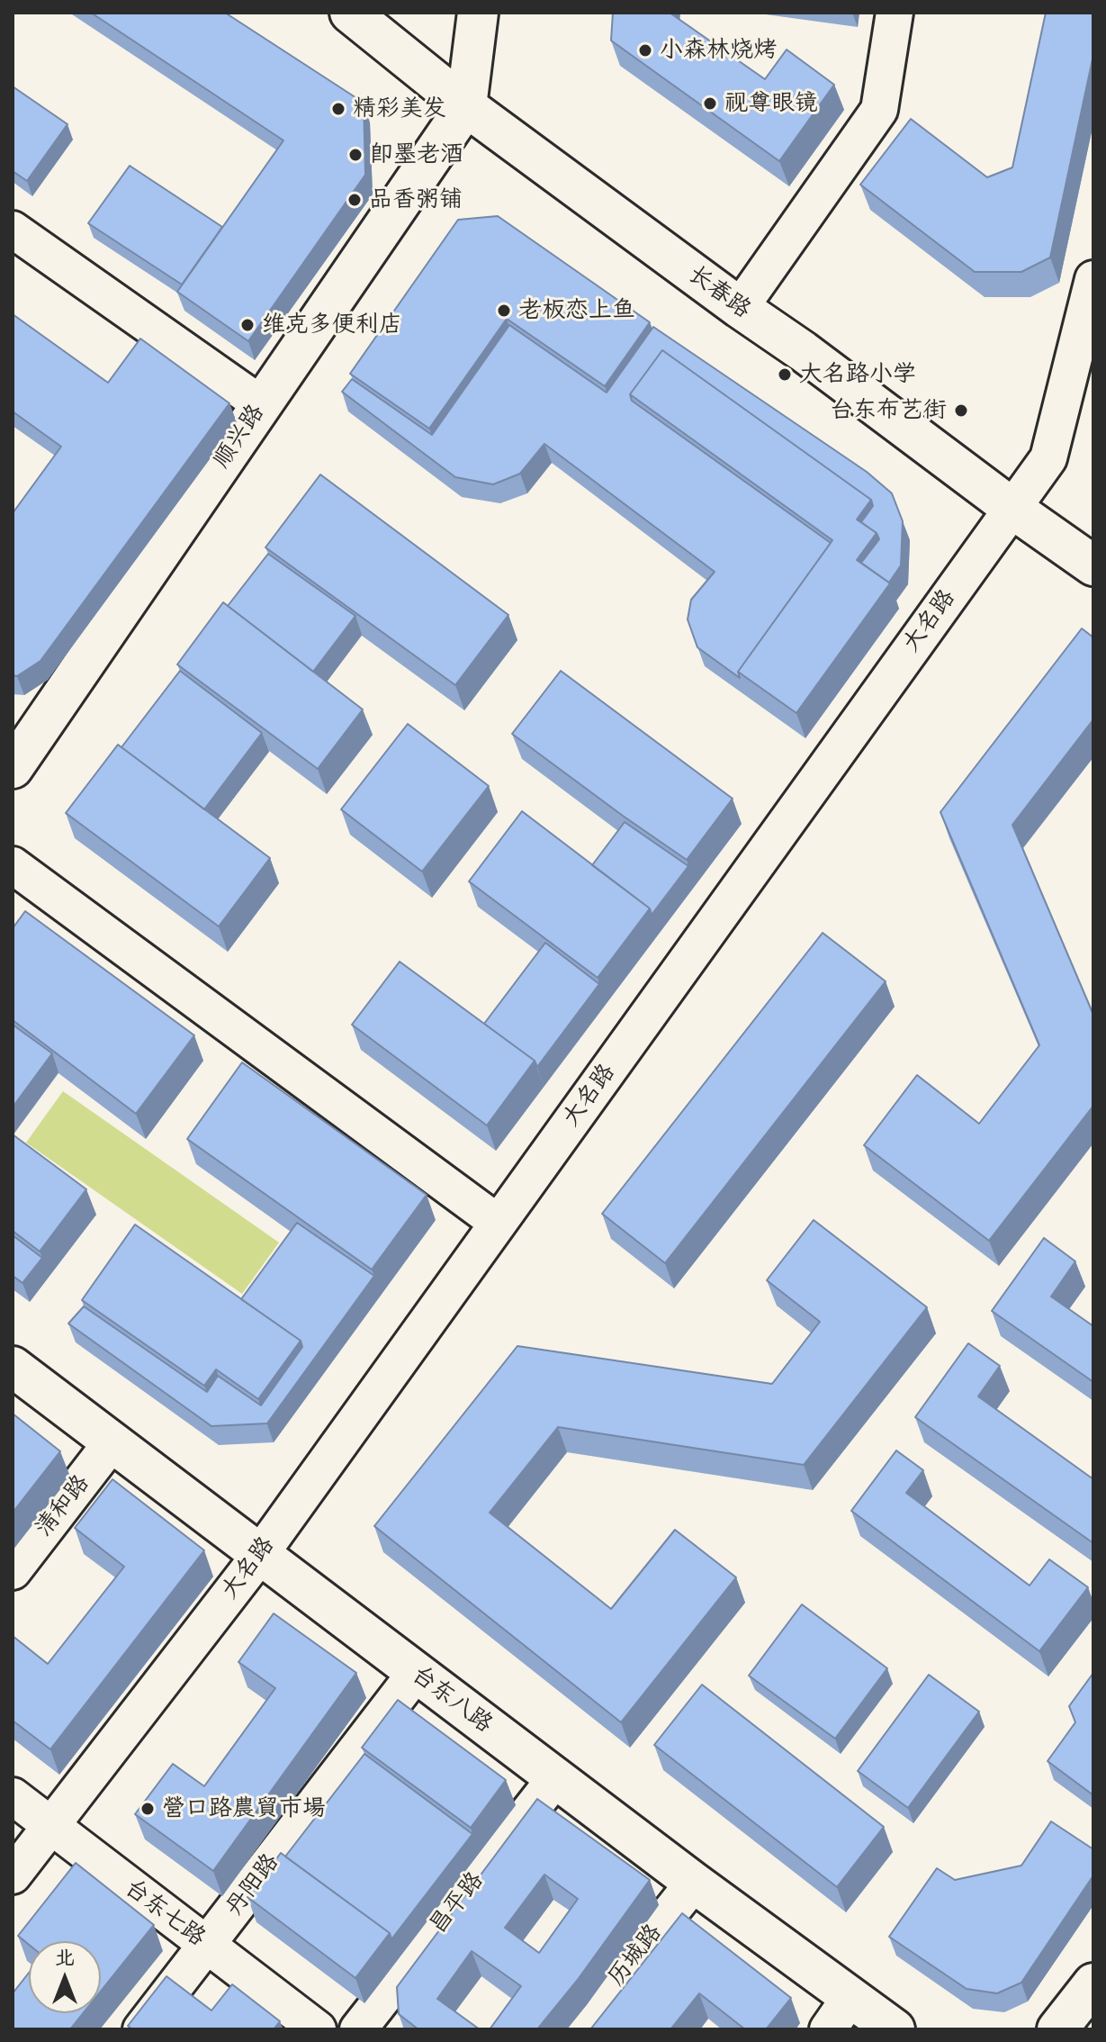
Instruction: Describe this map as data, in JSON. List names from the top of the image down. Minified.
{"streets":{"street":["长春路","顺兴路","大名路","清和路","台东八路","丹阳路","昌平路","台东七路","历城路"]},"crossings":[["长春路","顺兴路"],["长春路","大名路"],["大名路","台东八路"],["大名路","台东七路"],["清和路","台东八路"],["台东八路","丹阳路"],["台东八路","昌平路"],["台东八路","历城路"],["丹阳路","台东七路"]],"places":["小森林烧烤","视尊眼镜","精彩美发","即墨老酒","品香粥铺","老板恋上鱼","维克多便利店","大名路小学","台东布艺街","營口路農貿市場"],"north":"top"}
